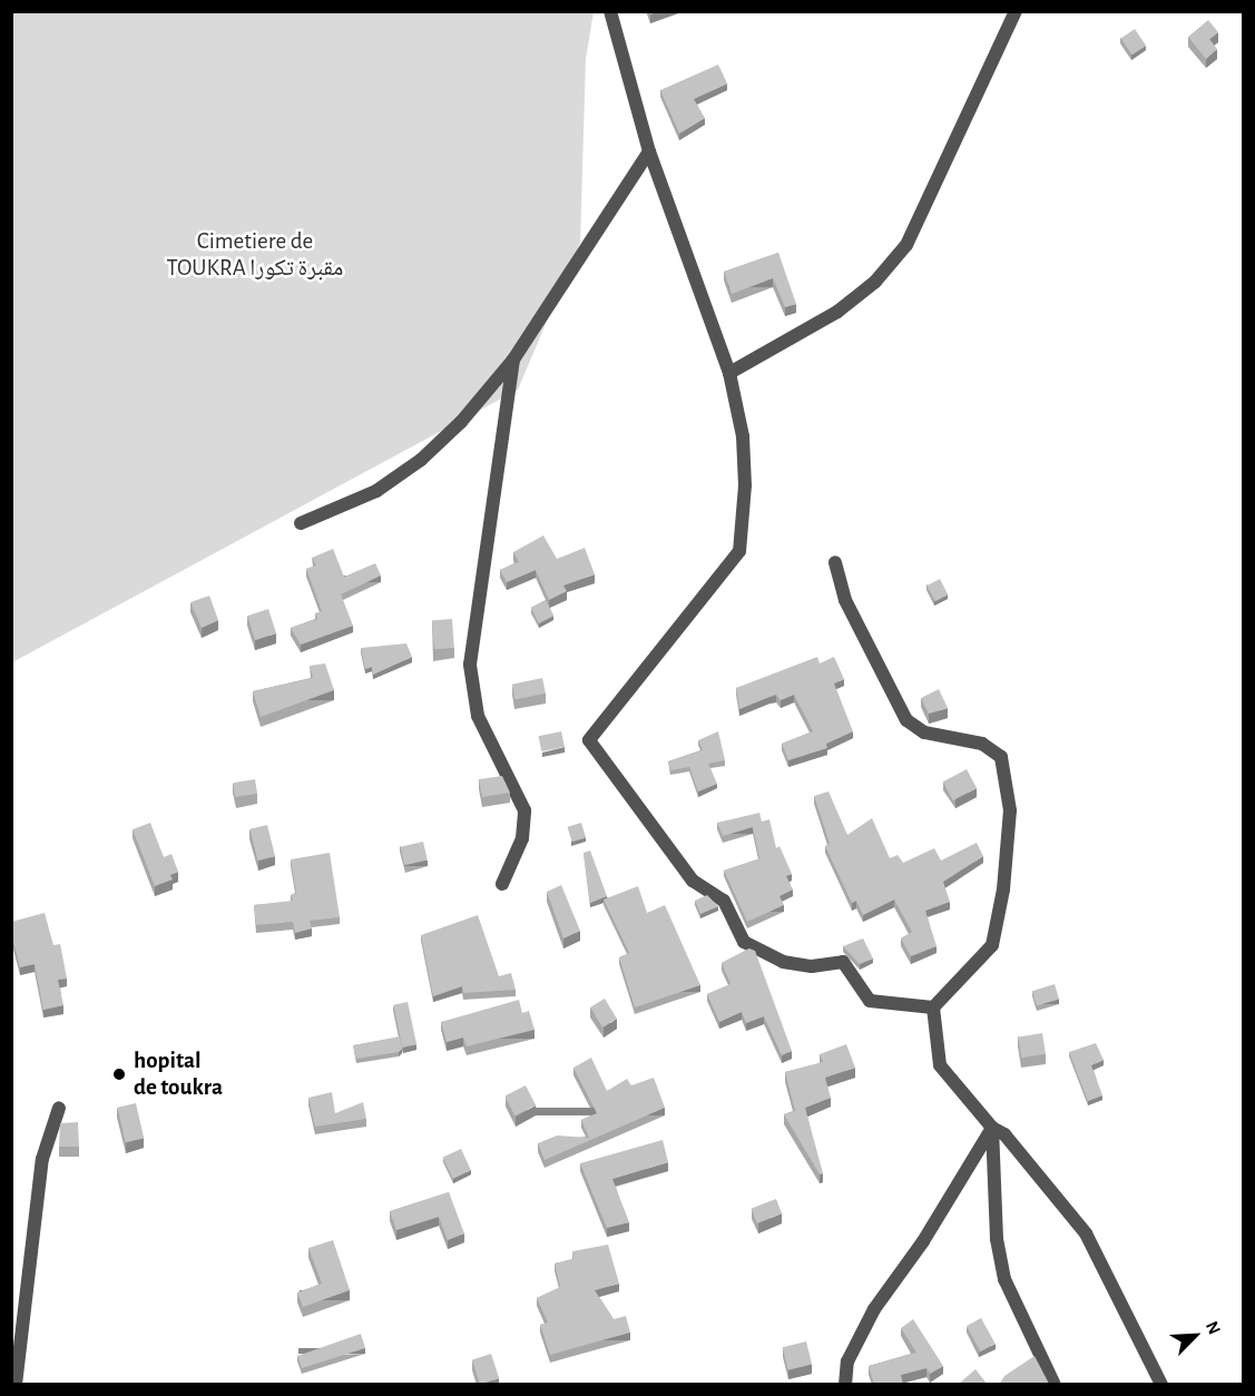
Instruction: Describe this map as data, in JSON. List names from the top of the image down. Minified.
{"parks":["Cimetiere de TOUKRA مقبرة تكورا"],"places":["hopital de toukra"],"north":"top right"}
